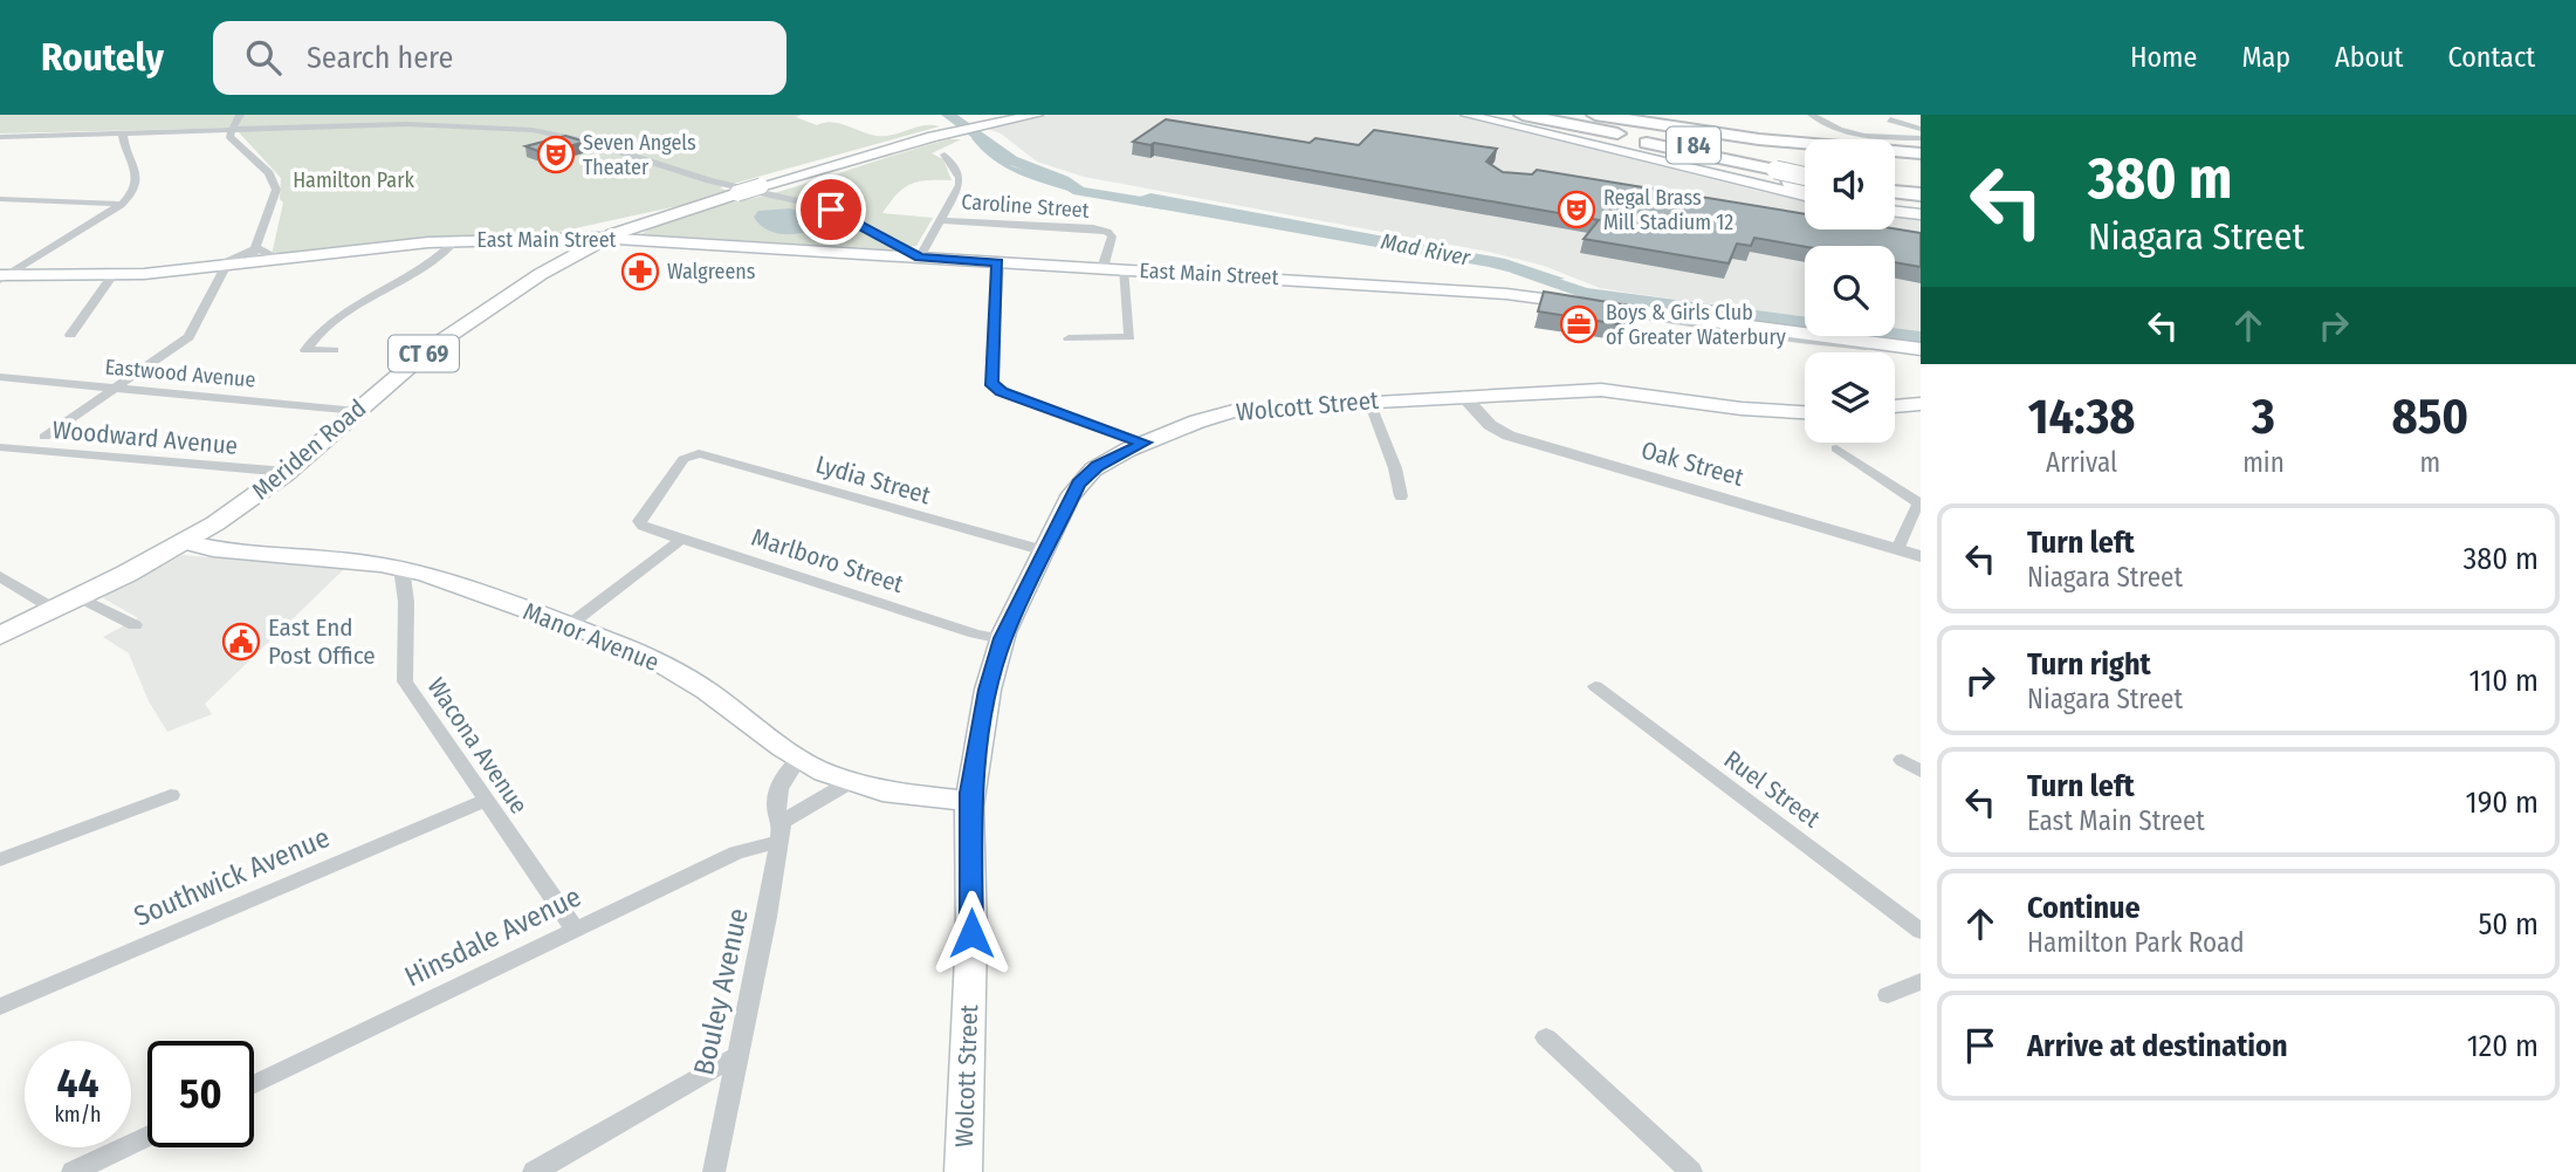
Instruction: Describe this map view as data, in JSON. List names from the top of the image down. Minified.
{"streets":{"highway":["I 84"],"main road":["East Main Street","CT 69","Wolcott Street","Meriden Road","Manor Avenue"],"street":["Caroline Street","Eastwood Avenue","Woodward Avenue","Oak Street","Lydia Street","Marlboro Street","Wacona Avenue","Ruel Street","Southwick Avenue","Hinsdale Avenue","Bouley Avenue"]},"crossings":[["Caroline Street","East Main Street"],["East Main Street","CT 69"],["East Main Street","Meriden Road"],["CT 69","Meriden Road"],["Eastwood Avenue","Meriden Road"],["Wolcott Street","Oak Street"],["Wolcott Street","Lydia Street"],["Wolcott Street","Marlboro Street"],["Wolcott Street","Manor Avenue"],["Woodward Avenue","Meriden Road"],["Meriden Road","Manor Avenue"],["Lydia Street","Marlboro Street"],["Manor Avenue","Wacona Avenue"],["Manor Avenue","Bouley Avenue"],["Wacona Avenue","Southwick Avenue"],["Wacona Avenue","Hinsdale Avenue"],["Hinsdale Avenue","Bouley Avenue"]],"water":["Mad River"],"parks":["Hamilton Park"],"places":{"theatre":["Seven Angels Theater","Regal Brass Mill Stadium 12"],"pharmacy":["Walgreens"],"office":["Boys & Girls Club of Greater Waterbury"],"public building":["East End Post Office"]},"page":{"header":"Routely","search":"Search here","nav":["Home","Map","About","Contact"],"turn":["380 m","Niagara Street"],"eta":["14:38","Arrival","3","min","850","m"],"list":[{"name":"Turn left","note":"Niagara Street","value":"380 m"},{"name":"Turn right","note":"Niagara Street","value":"110 m"},{"name":"Turn left","note":"East Main Street","value":"190 m"},{"name":"Continue","note":"Hamilton Park Road","value":"50 m"},{"name":"Arrive at destination","value":"120 m"}],"speed":"44 km/h","limit":"50"}}
